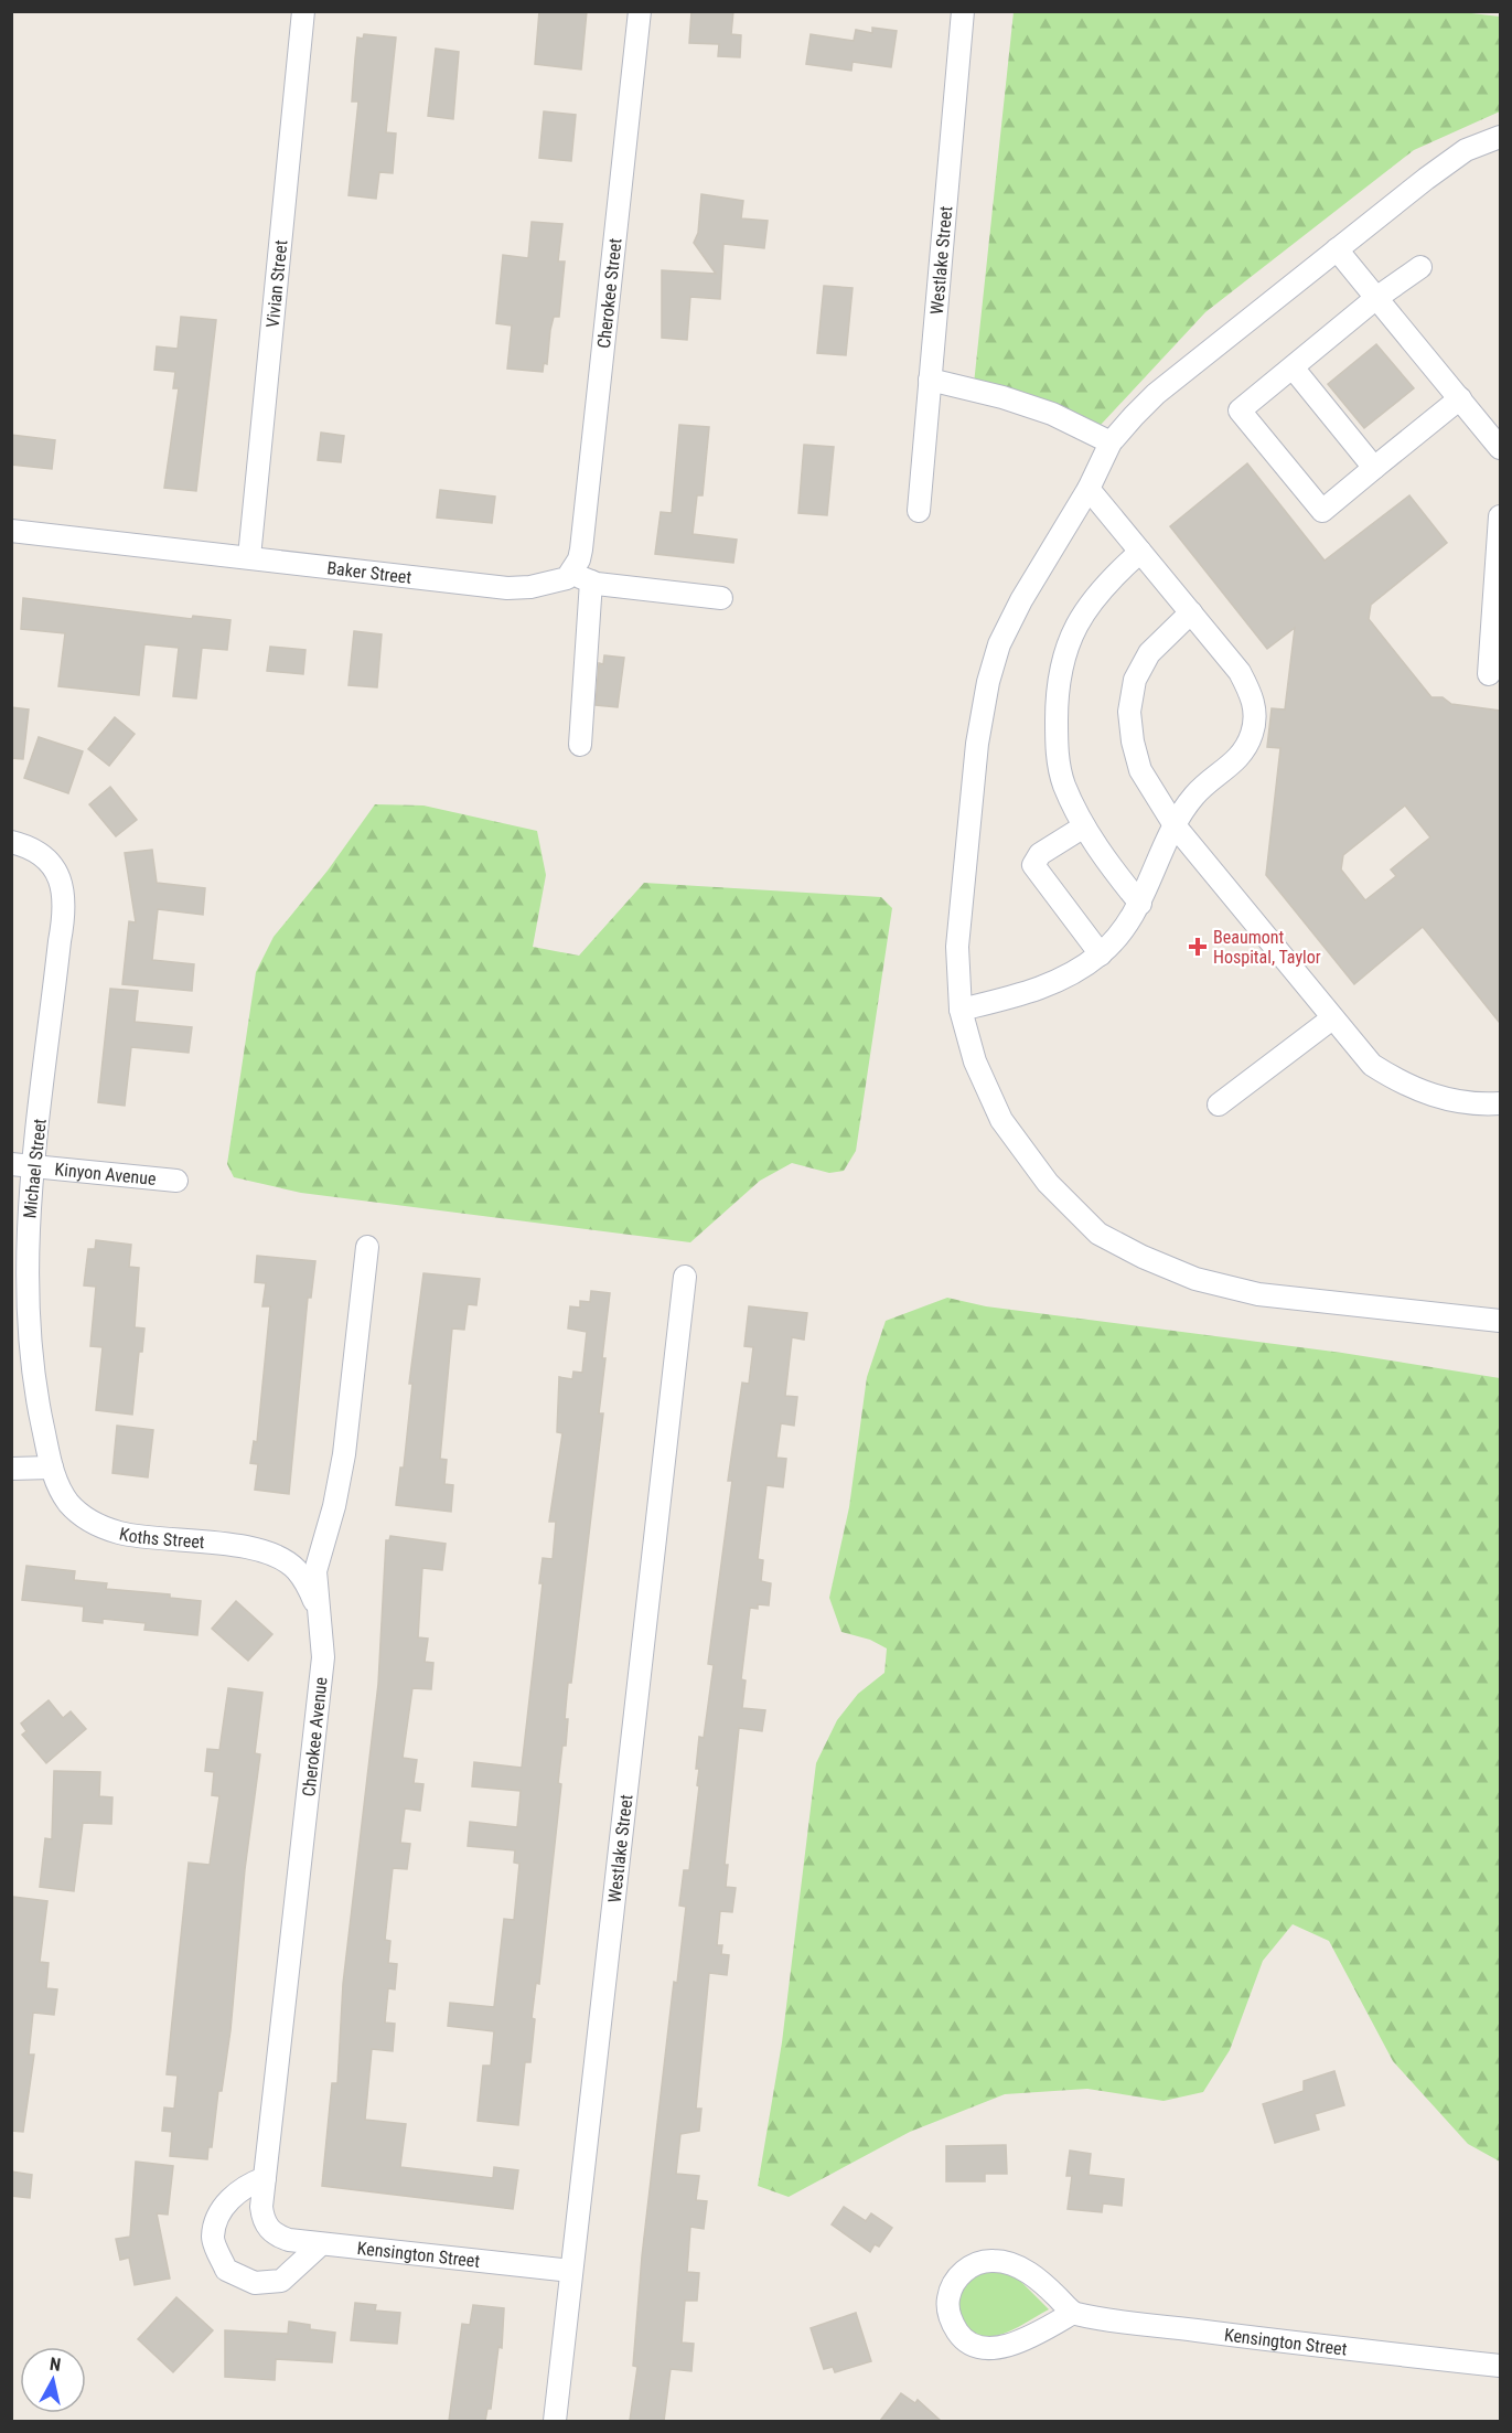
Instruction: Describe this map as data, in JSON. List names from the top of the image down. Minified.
{"streets":{"street":["Westlake Street","Vivian Street","Cherokee Street","Baker Street","Michael Street","Kinyon Avenue","Koths Street","Cherokee Avenue","Kensington Street"]},"crossings":[["Westlake Street","Kensington Street"],["Vivian Street","Baker Street"],["Cherokee Street","Baker Street"],["Michael Street","Kinyon Avenue"],["Michael Street","Koths Street"],["Koths Street","Cherokee Avenue"],["Cherokee Avenue","Kensington Street"]],"places":{"health":["Beaumont Hospital, Taylor"]},"north":"top"}
